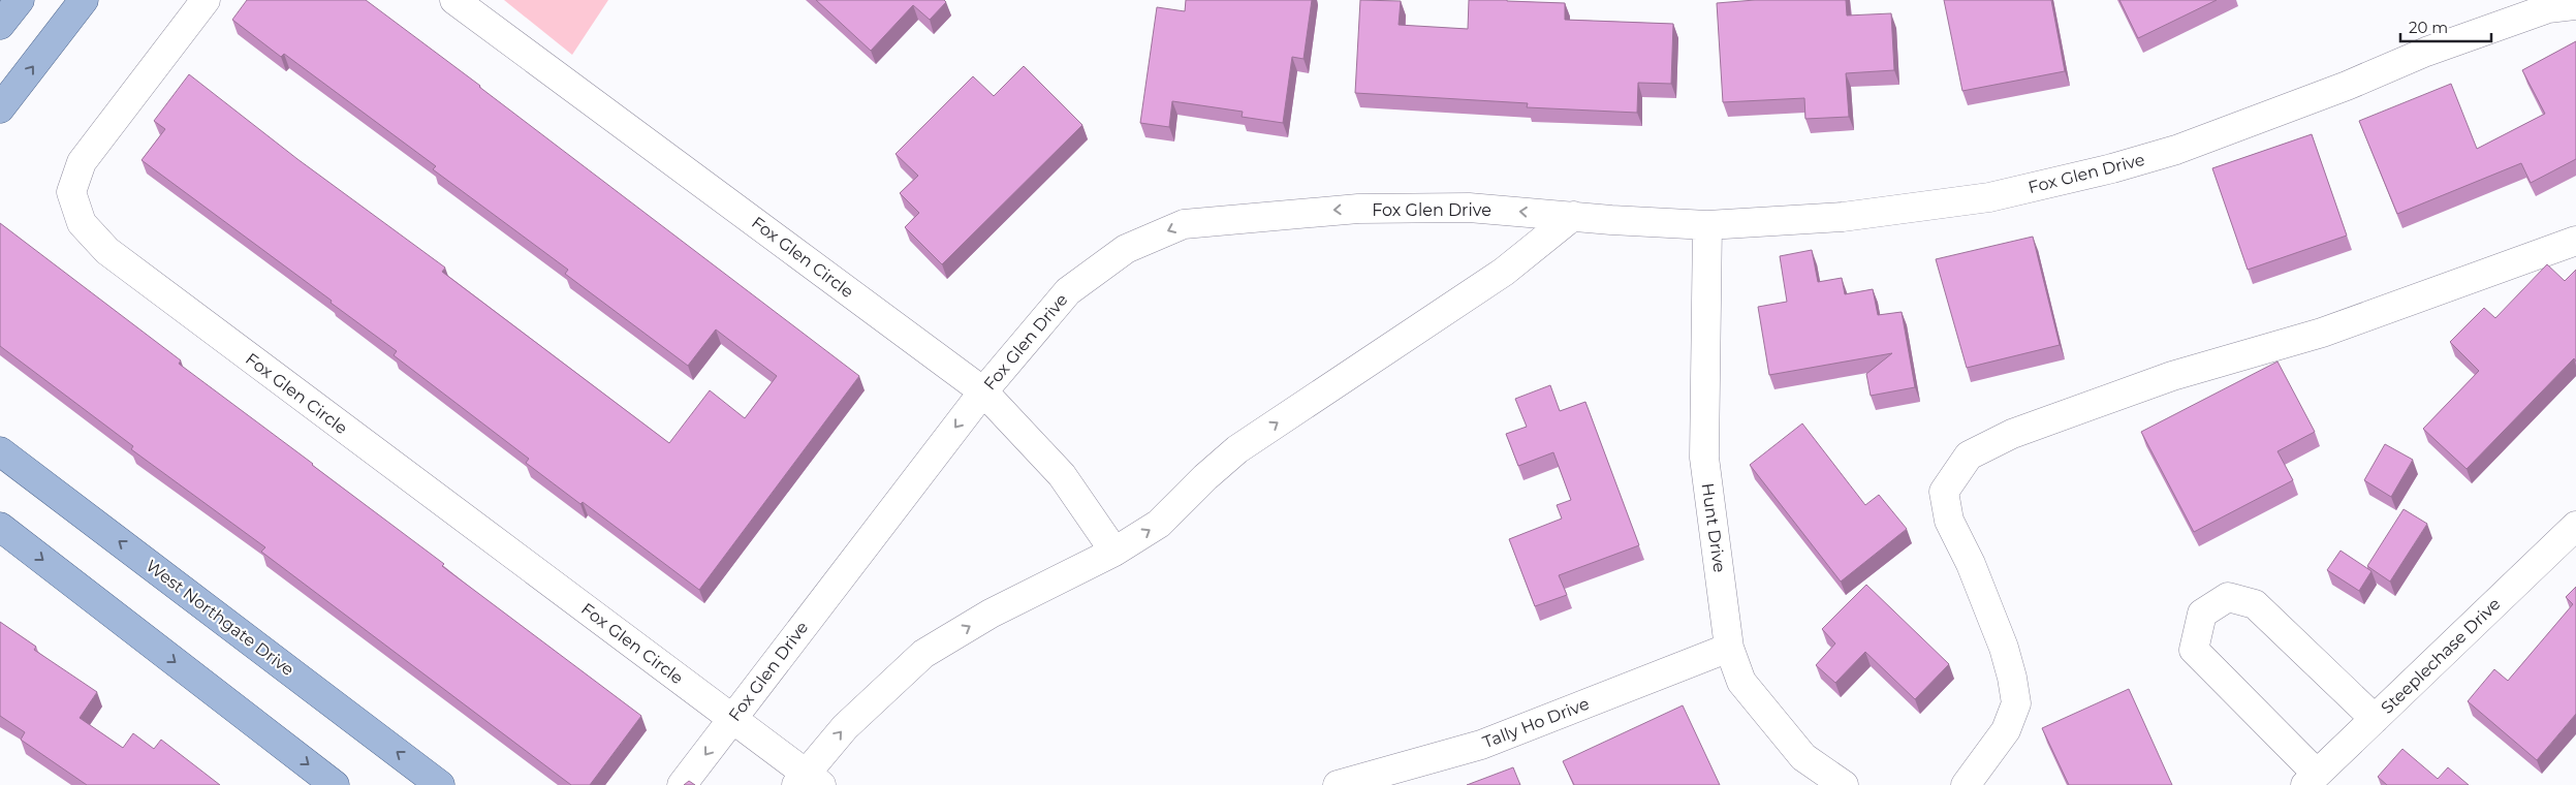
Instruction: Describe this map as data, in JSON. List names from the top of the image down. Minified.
{"streets":{"main road":["West Northgate Drive"],"street":["Fox Glen Drive","Fox Glen Circle","Hunt Drive","Steeplechase Drive","Tally Ho Drive"]},"crossings":[["Fox Glen Drive","Fox Glen Circle"],["Fox Glen Drive","Hunt Drive"],["Hunt Drive","Tally Ho Drive"]],"scale_bar":"20 m"}
